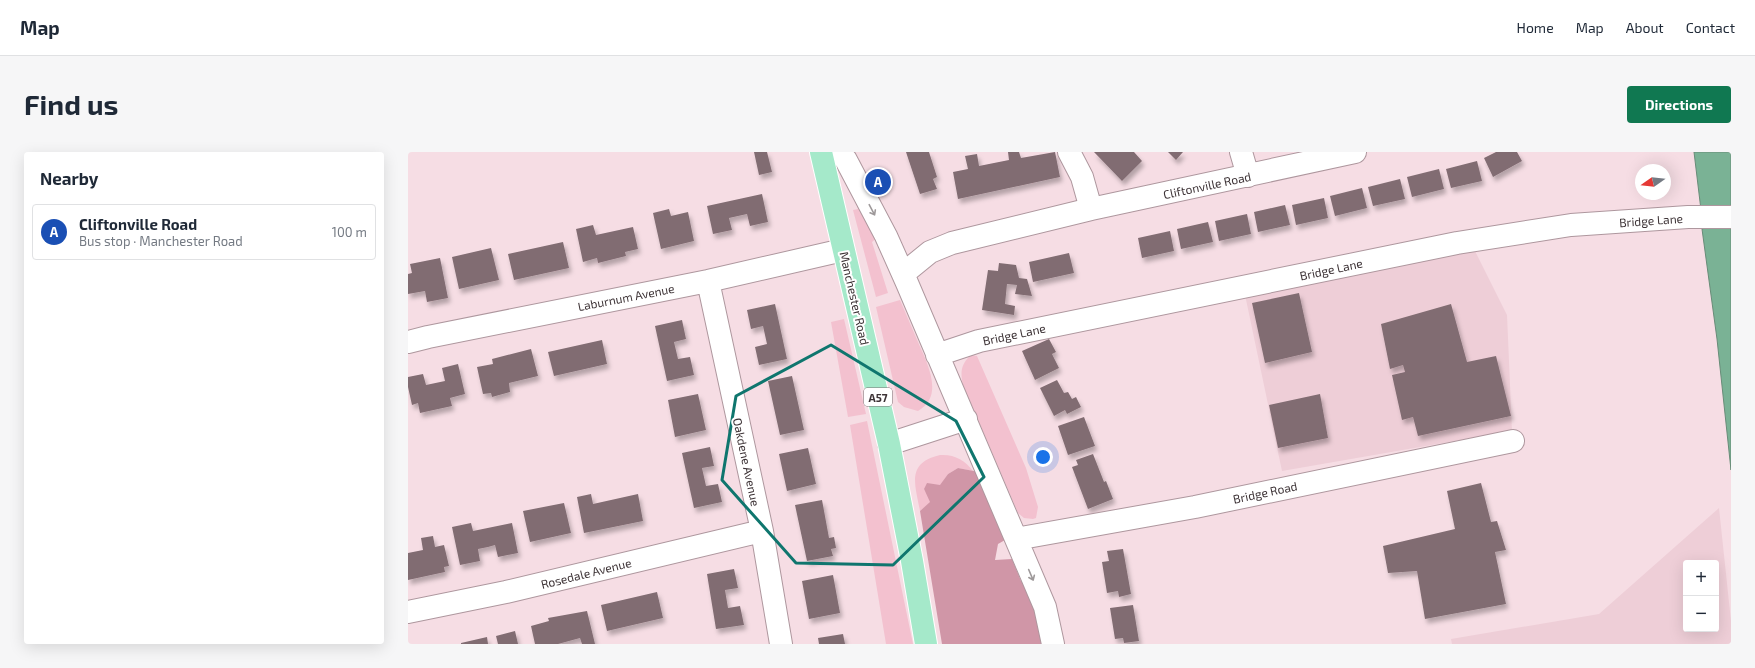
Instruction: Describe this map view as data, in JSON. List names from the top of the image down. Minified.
{"streets":{"main road":["Manchester Road","A57"],"street":["Cliftonville Road","Bridge Lane","Laburnum Avenue","Oakdene Avenue","Bridge Road","Rosedale Avenue"]},"crossings":[["Laburnum Avenue","Manchester Road"],["Laburnum Avenue","Oakdene Avenue"],["Oakdene Avenue","Rosedale Avenue"]],"north":"left","page":{"header":"Map","nav":["Home","Map","About","Contact"],"buttons":"Directions","title":"Find us","heading":"Nearby","pins":"A","list":[{"mark":"A","name":"Cliftonville Road","note":"Bus stop · Manchester Road","value":"100 m"}],"map_buttons":["+","−"]}}
